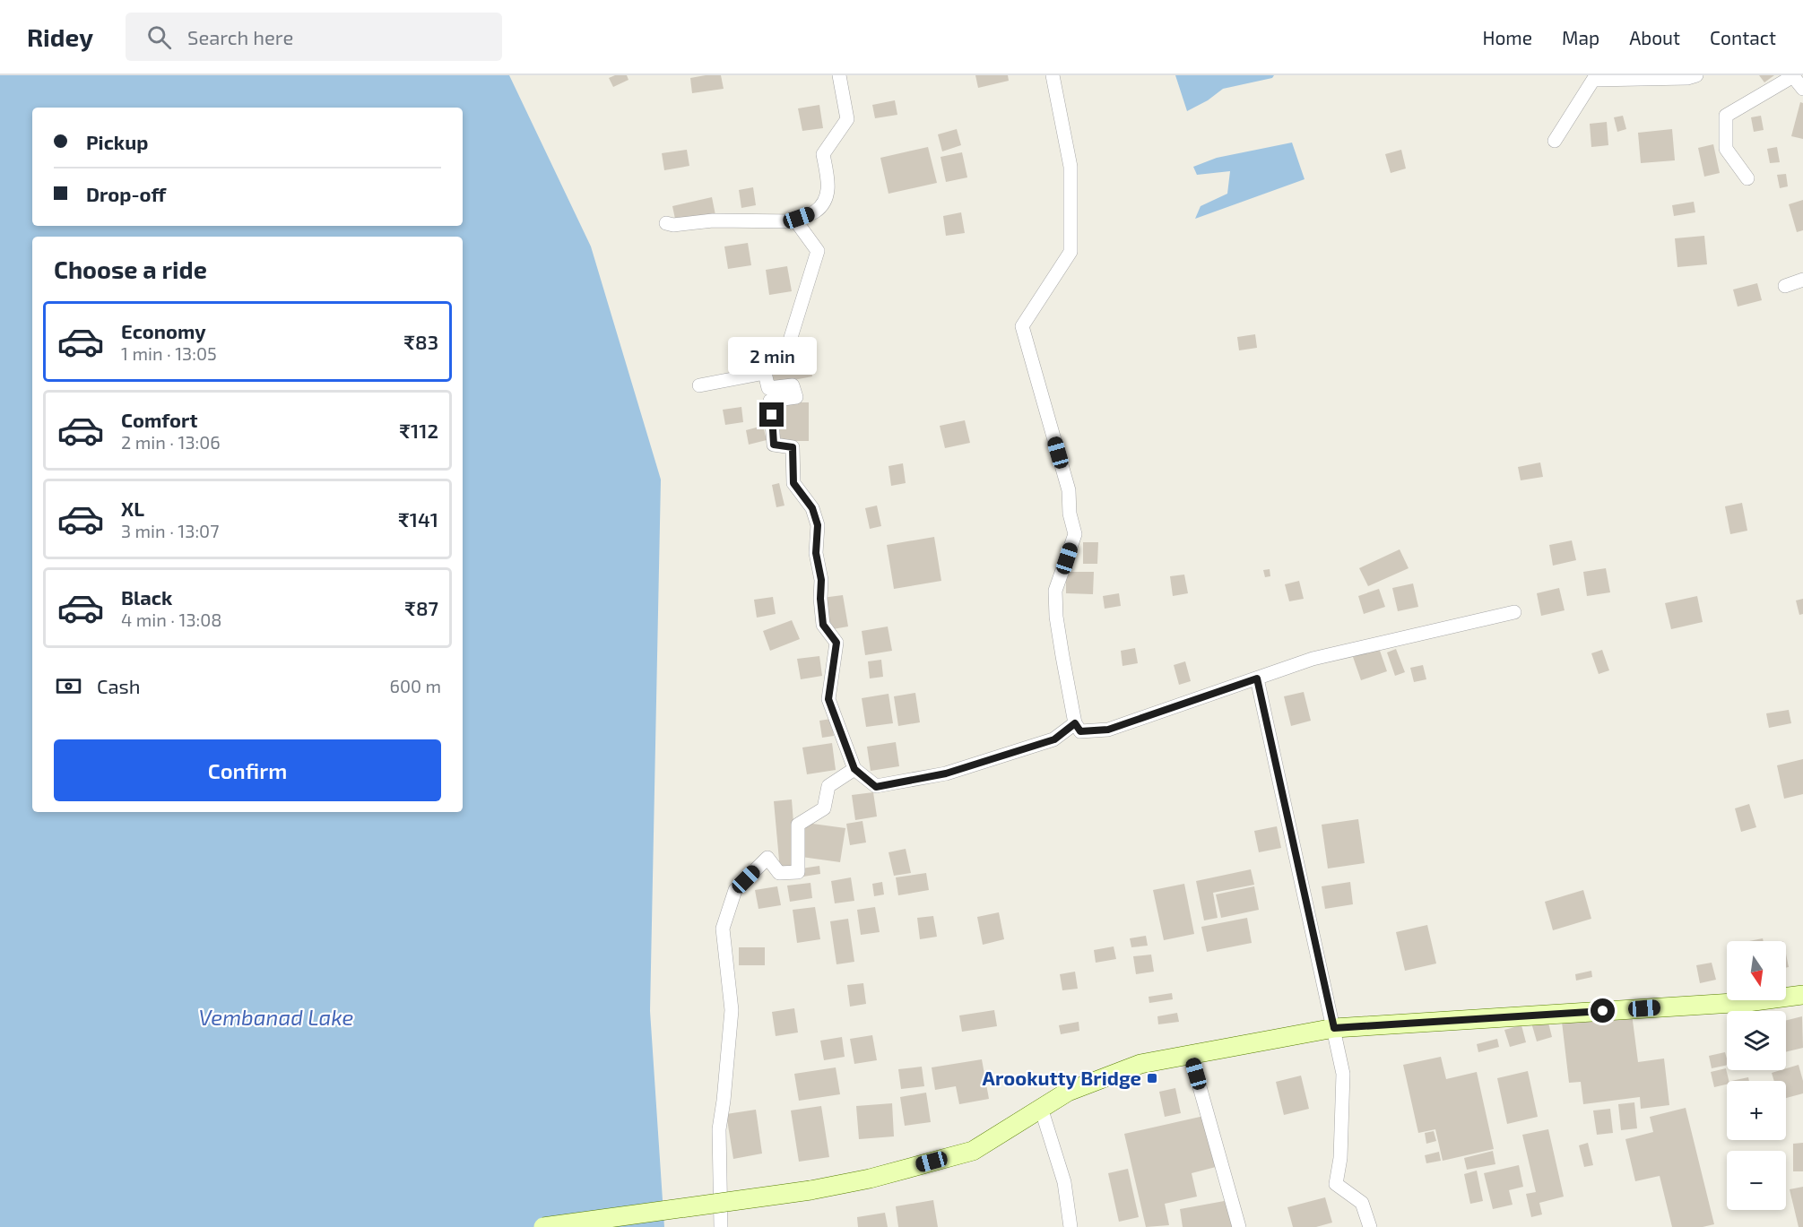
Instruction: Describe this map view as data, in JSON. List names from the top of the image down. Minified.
{"water":["Vembanad Lake"],"places":{"transit":["Arookutty Bridge"]},"north":"bottom","page":{"header":"Ridey","search":"Search here","nav":["Home","Map","About","Contact"],"banner":["Pickup","Drop-off"],"heading":"Choose a ride","list":[{"name":"Economy","note":"1 min · 13:05","value":"₹83"},{"name":"Comfort","note":"2 min · 13:06","value":"₹112"},{"name":"XL","note":"3 min · 13:07","value":"₹141"},{"name":"Black","note":"4 min · 13:08","value":"₹87"}],"bubble":"2 min","pay":["Cash","600 m"],"buttons":"Confirm","map_buttons":["+","−"]}}
